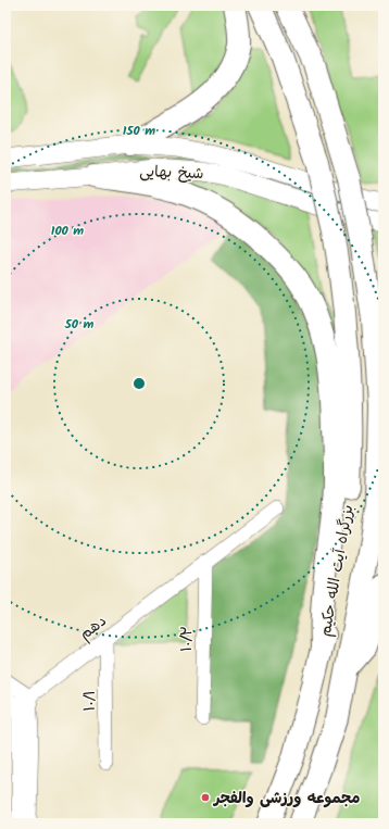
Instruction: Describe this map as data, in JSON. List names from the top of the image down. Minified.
{"streets":{"highway":["بزرگراه آیت الله حکیم"],"main road":["شیخ بهایی"],"street":["دهم","۱۰/۲","۱۰/۱"]},"crossings":[["شیخ بهایی","بزرگراه آیت الله حکیم"],["دهم","۱۰/۲"],["دهم","۱۰/۱"]],"places":["مجموعه ورزشی والفجر"],"rings":["150 m","100 m","50 m"]}
